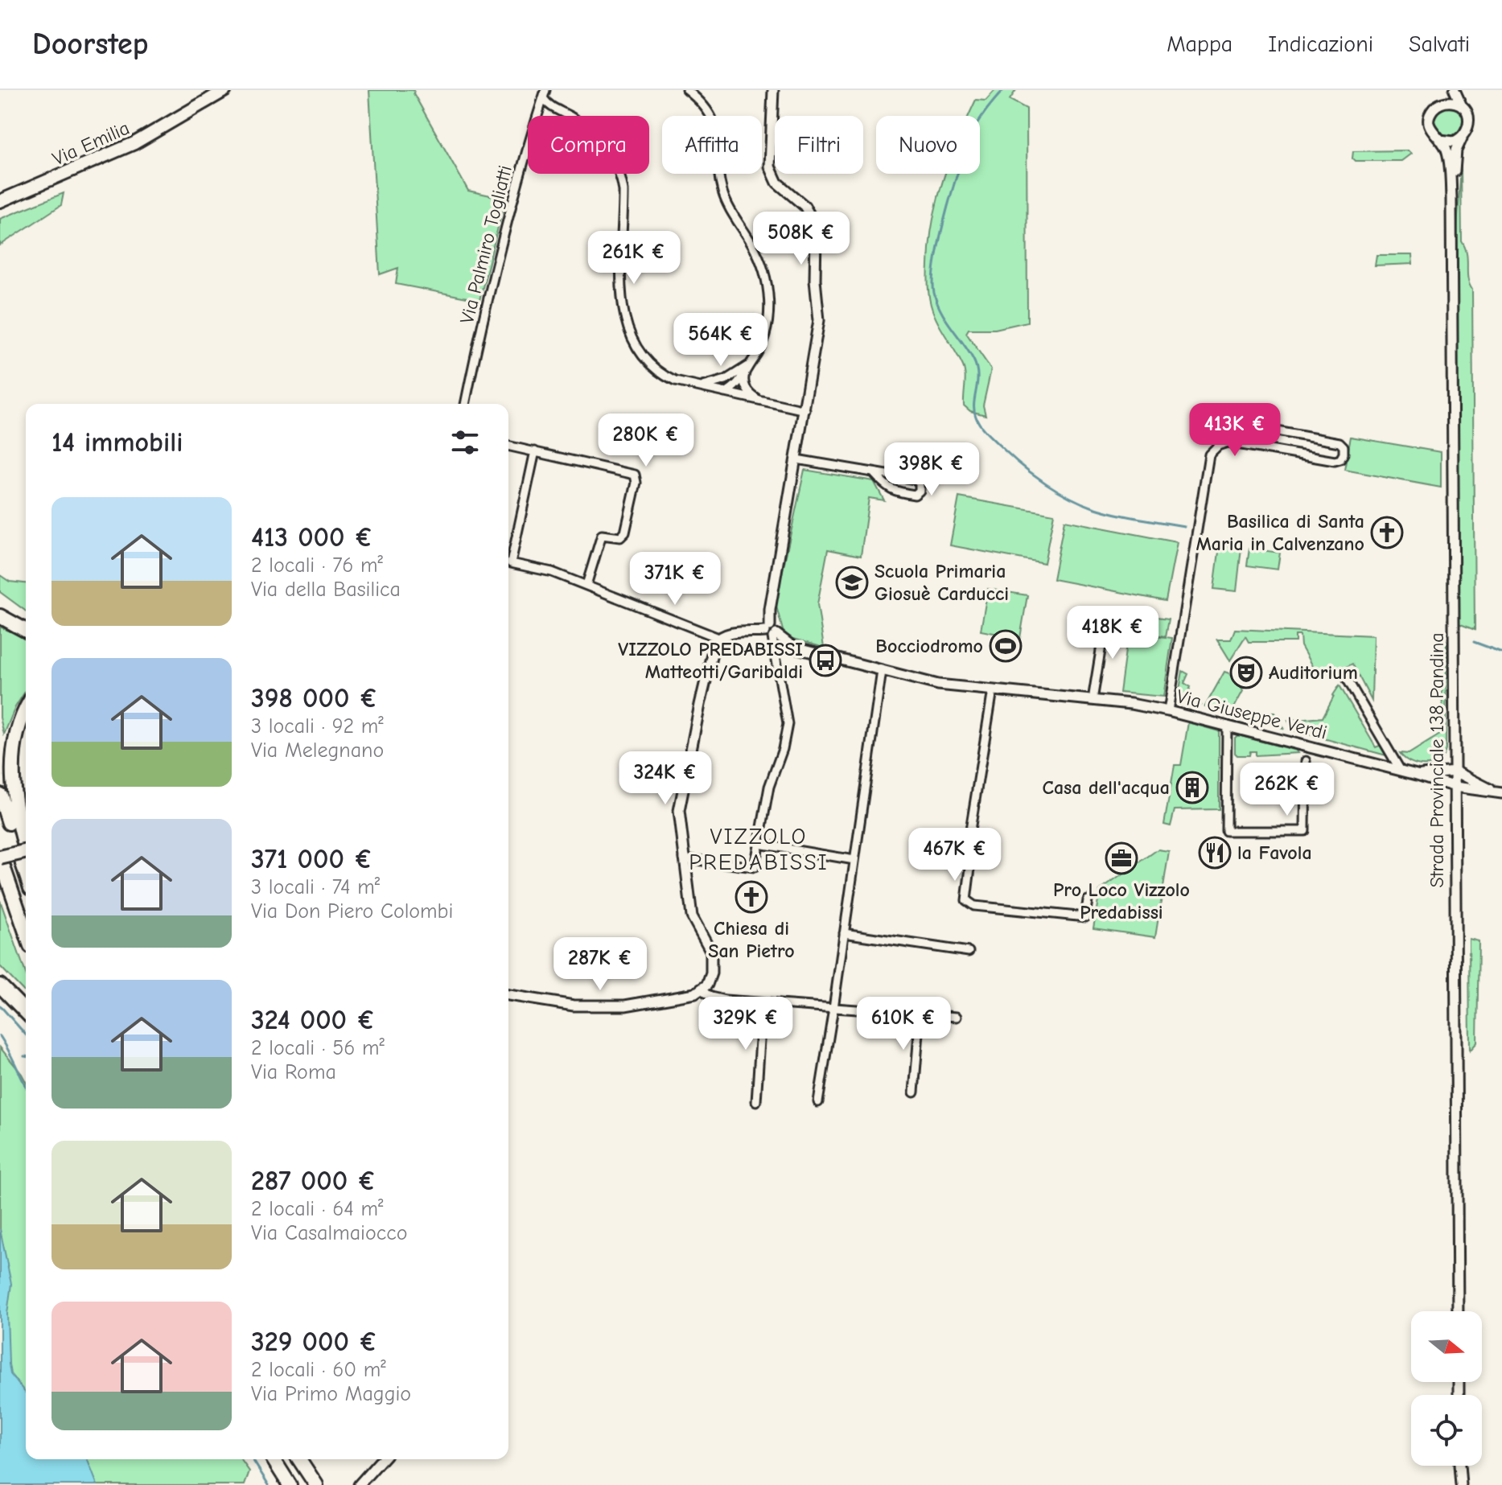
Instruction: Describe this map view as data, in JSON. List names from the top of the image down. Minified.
{"streets":{"main road":["Via Emilia"],"street":["Via Palmiro Togliatti","Via Giuseppe Verdi","Strada Provinciale 138 Pandina"]},"crossings":[["Via Giuseppe Verdi","Strada Provinciale 138 Pandina"]],"districts":["VIZZOLO PREDABISSI"],"places":{"church":["Basilica di Santa Maria in Calvenzano","Chiesa di San Pietro"],"school or university":["Scuola Primaria Giosuè Carducci"],"sports":["Bocciodromo"],"bus stop":["VIZZOLO PREDABISSI Matteotti/Garibaldi"],"theatre":["Auditorium"],"building":["Casa dell'acqua"],"restaurant":["la Favola"],"office":["Pro Loco Vizzolo Predabissi"]},"north":"right","page":{"header":"Doorstep","nav":["Mappa","Indicazioni","Salvati"],"chip":["Compra","Affitta","Filtri","Nuovo"],"price":["508K €","261K €","564K €","413K €","280K €","398K €","371K €","418K €","324K €","262K €","467K €","287K €","329K €","610K €"],"heading":"14 immobili","list":[{"name":"413 000 €","note":"2 locali · 76 m² · Via della Basilica"},{"name":"398 000 €","note":"3 locali · 92 m² · Via Melegnano"},{"name":"371 000 €","note":"3 locali · 74 m² · Via Don Piero Colombi"},{"name":"324 000 €","note":"2 locali · 56 m² · Via Roma"},{"name":"287 000 €","note":"2 locali · 64 m² · Via Casalmaiocco"},{"name":"329 000 €","note":"2 locali · 60 m² · Via Primo Maggio"}]}}
